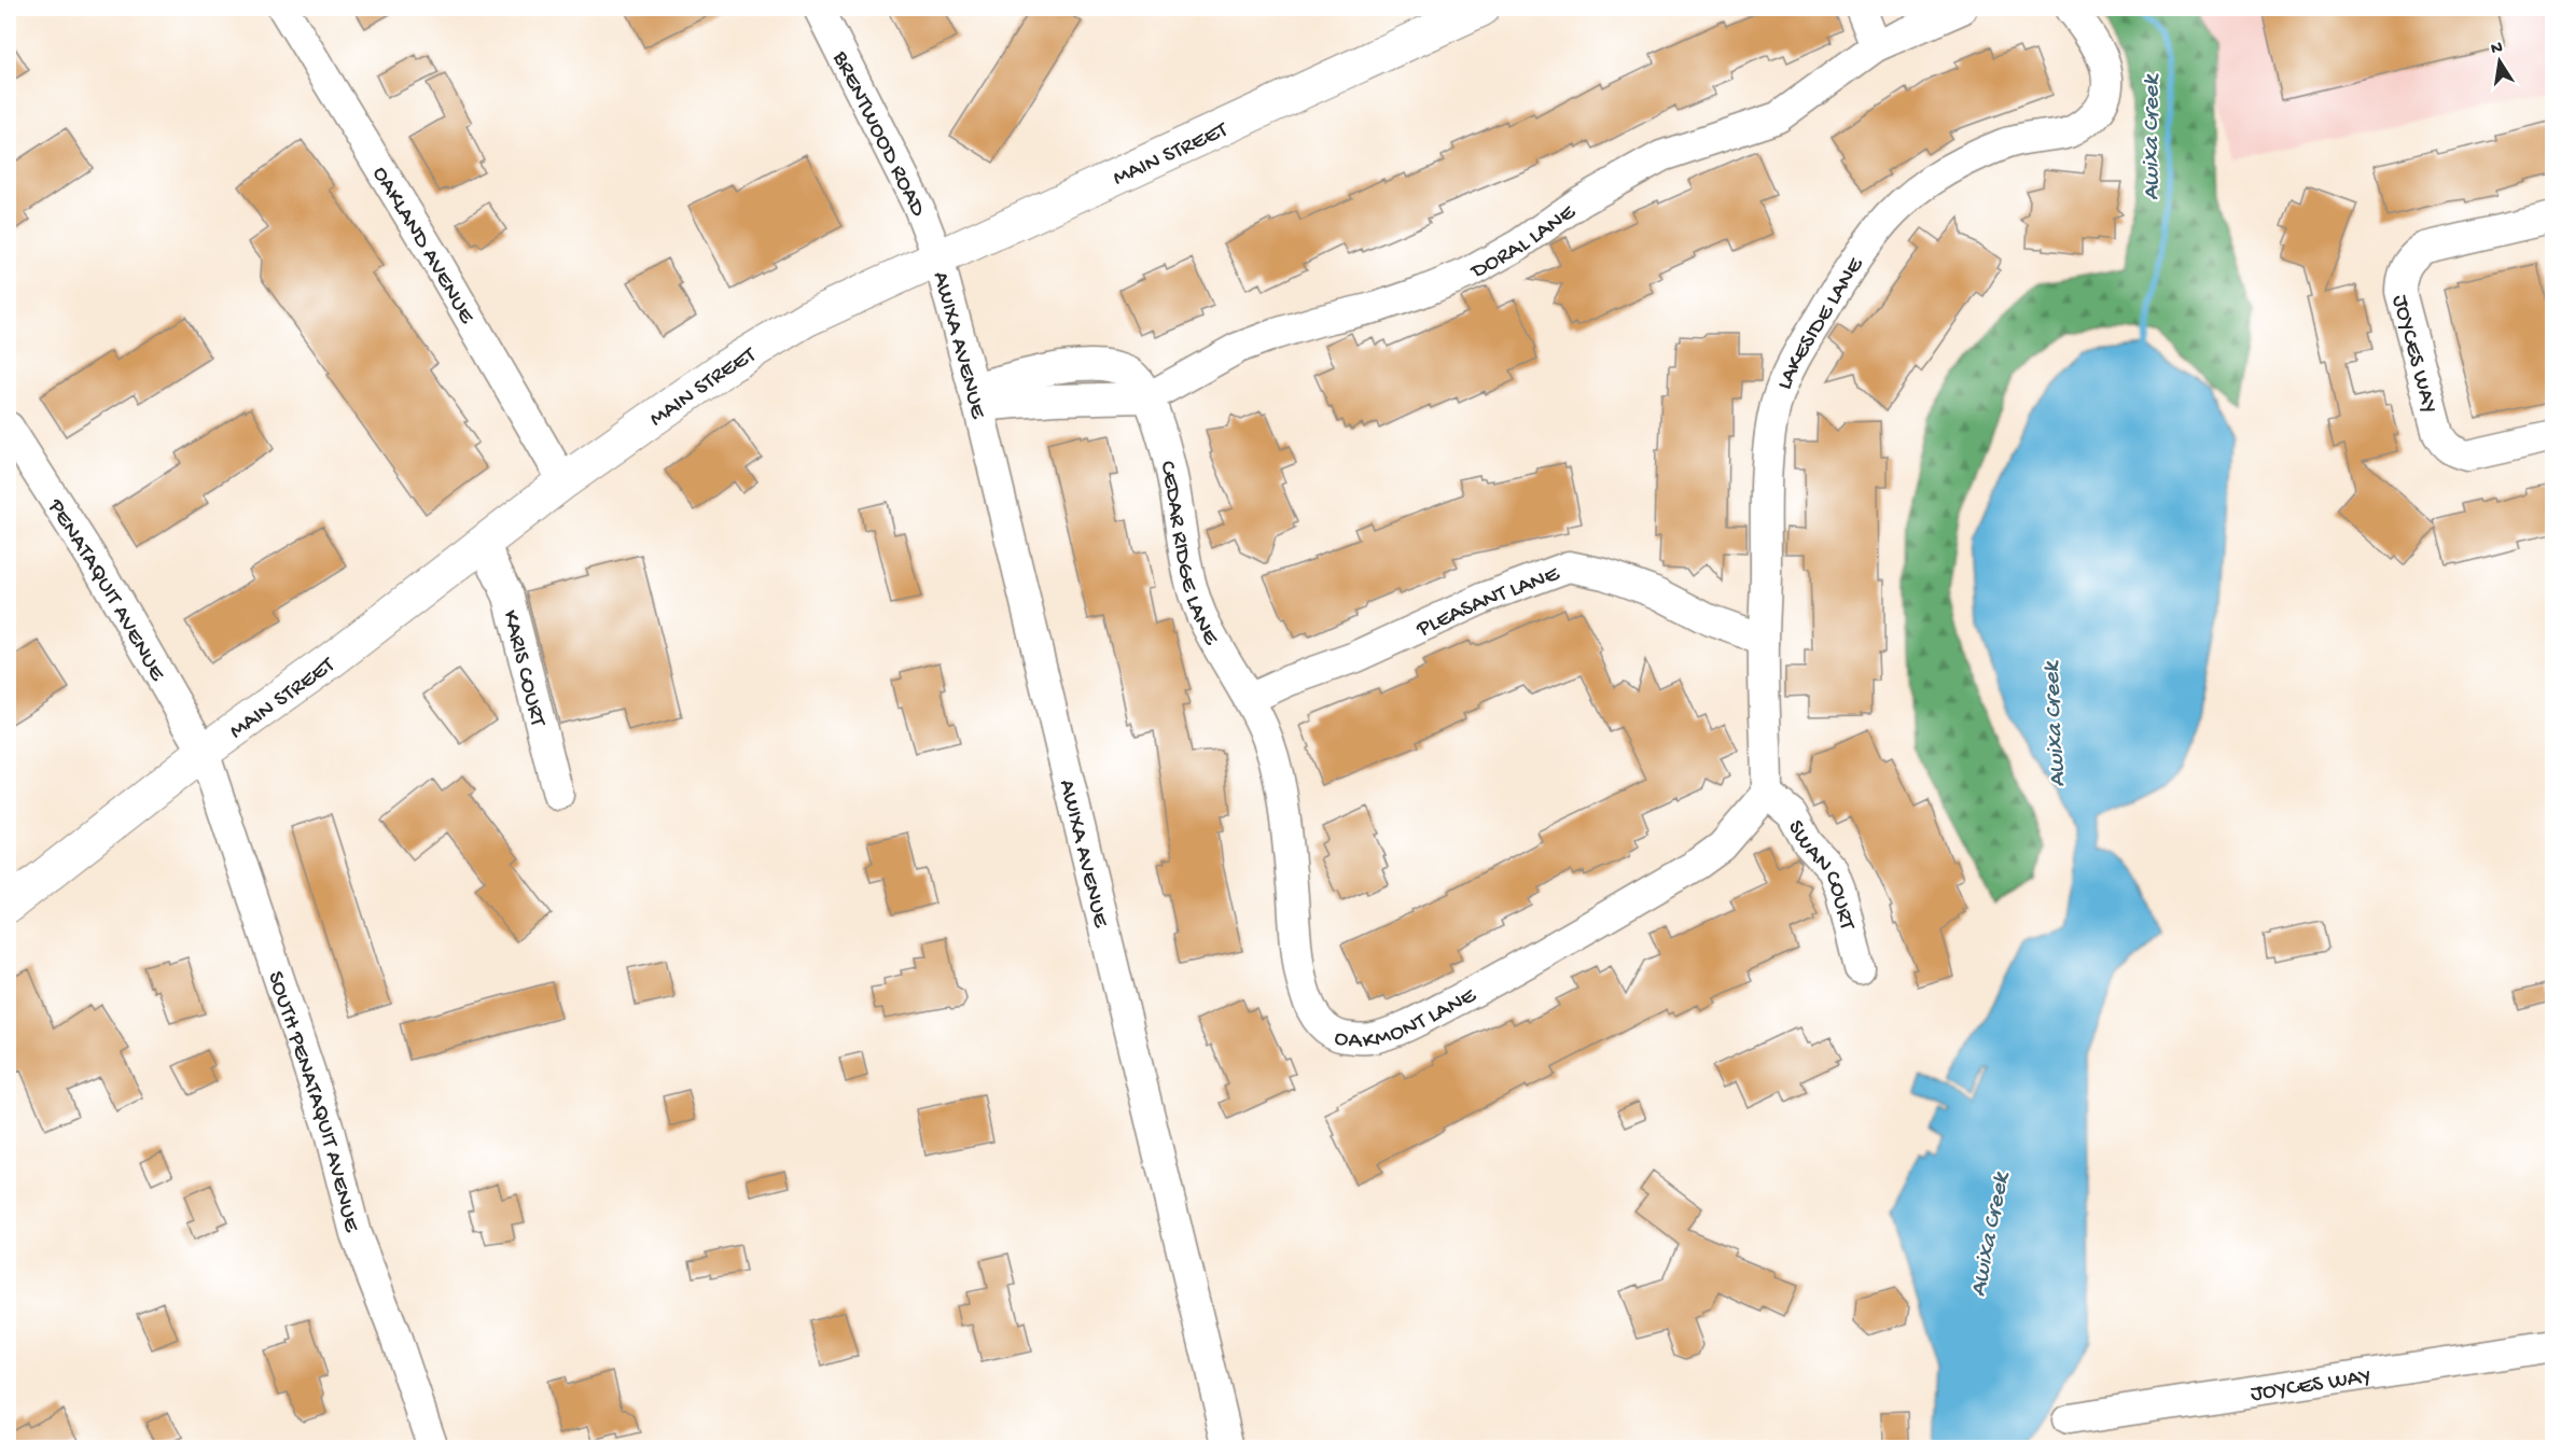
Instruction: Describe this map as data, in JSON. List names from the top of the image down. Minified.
{"streets":{"main road":["MAIN STREET"],"street":["BRENTWOOD ROAD","DORAL LANE","OAKLAND AVENUE","LAKESIDE LANE","AWIXA AVENUE","JOYCES WAY","CEDAR RIDGE LANE","PENATAQUIT AVENUE","PLEASANT LANE","KARIS COURT","SWAN COURT","OAKMONT LANE","SOUTH PENATAQUIT AVENUE"]},"crossings":[["BRENTWOOD ROAD","MAIN STREET"],["BRENTWOOD ROAD","AWIXA AVENUE"],["MAIN STREET","OAKLAND AVENUE"],["MAIN STREET","AWIXA AVENUE"],["MAIN STREET","PENATAQUIT AVENUE"],["MAIN STREET","KARIS COURT"],["MAIN STREET","SOUTH PENATAQUIT AVENUE"],["DORAL LANE","AWIXA AVENUE"],["DORAL LANE","CEDAR RIDGE LANE"],["LAKESIDE LANE","PLEASANT LANE"],["LAKESIDE LANE","SWAN COURT"],["LAKESIDE LANE","OAKMONT LANE"],["CEDAR RIDGE LANE","PLEASANT LANE"],["CEDAR RIDGE LANE","OAKMONT LANE"],["PENATAQUIT AVENUE","SOUTH PENATAQUIT AVENUE"],["PLEASANT LANE","OAKMONT LANE"],["SWAN COURT","OAKMONT LANE"]],"water":["Awixa Creek"],"north":"top"}
